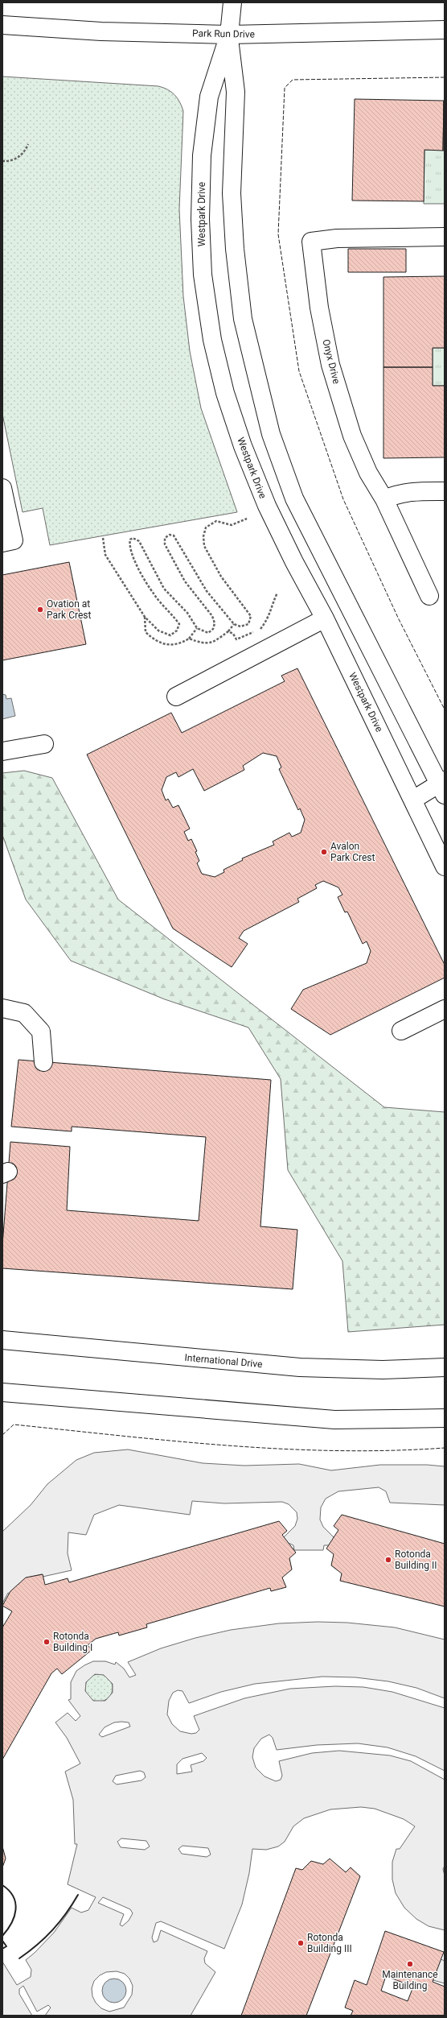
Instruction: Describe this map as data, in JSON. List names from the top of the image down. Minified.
{"streets":{"street":["Park Run Drive","Westpark Drive","Onyx Drive","International Drive"]},"crossings":[["Park Run Drive","Westpark Drive"]],"places":["Ovation at Park Crest","Avalon Park Crest","Rotonda Building II","Rotonda Building I","Rotonda Building III","Maintenance Building"]}
